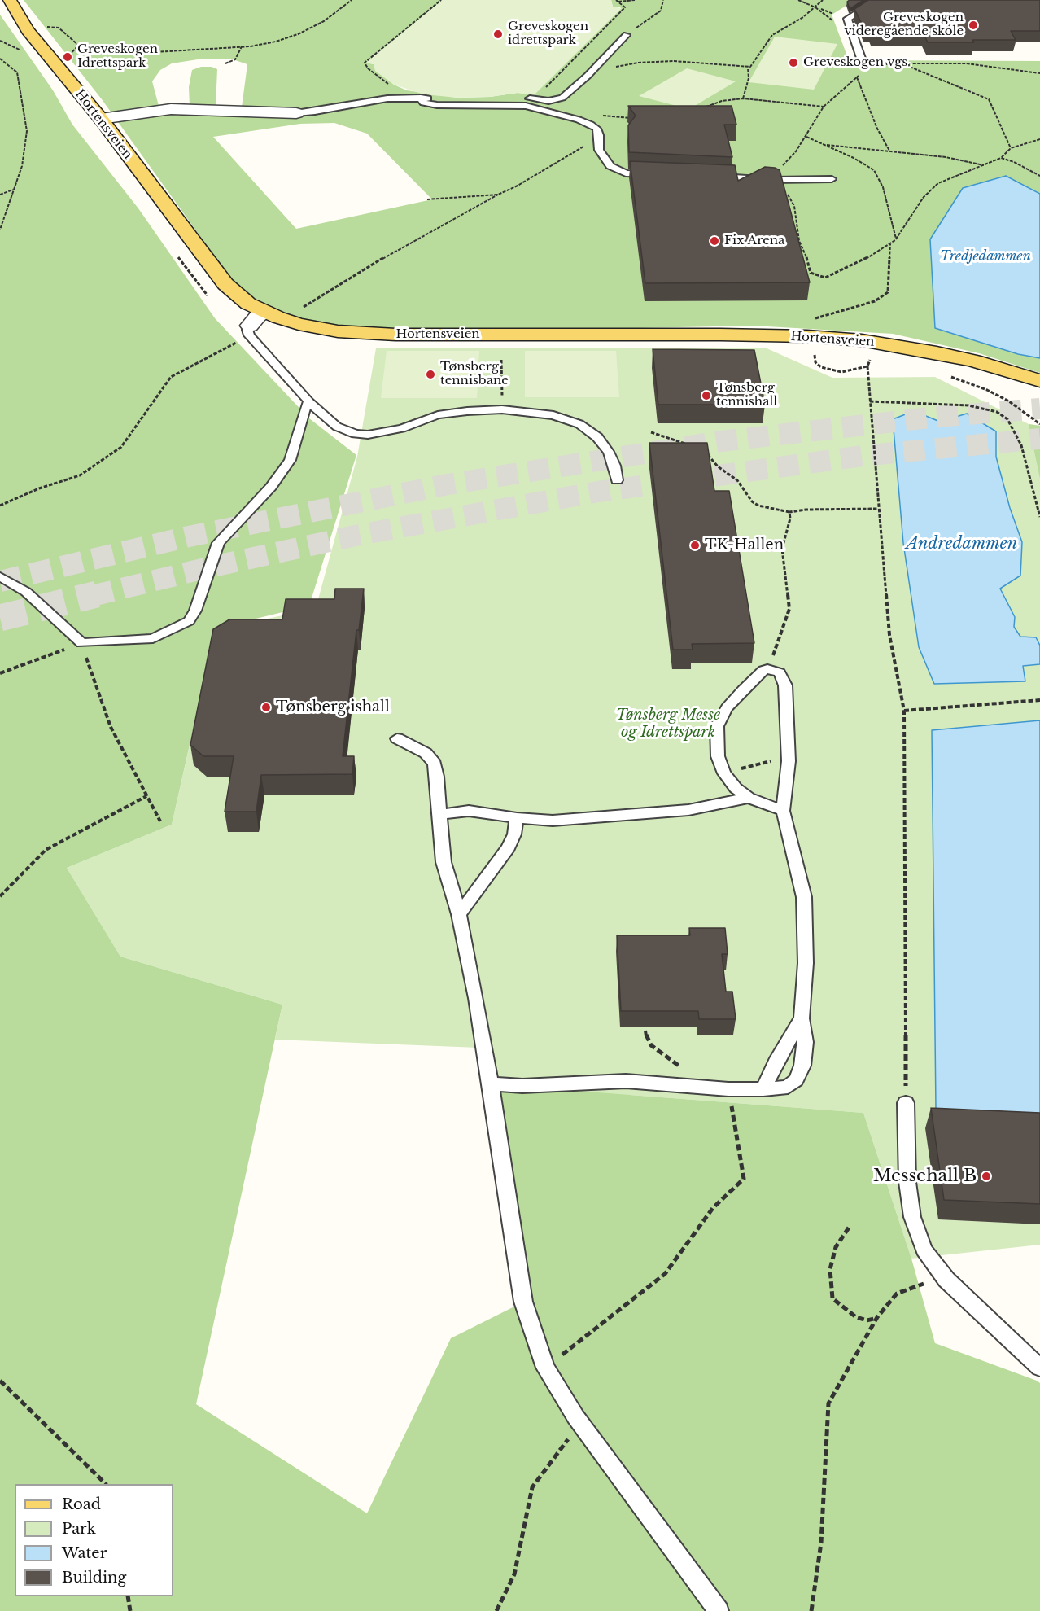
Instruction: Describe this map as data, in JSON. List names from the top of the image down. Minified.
{"streets":{"main road":["Hortensveien"]},"water":["Tredjedammen","Andredammen"],"parks":["Tønsberg Messe og Idrettspark"],"places":["Greveskogen videregående skole","Greveskogen idrettspark","Greveskogen Idrettspark","Greveskogen vgs.","Fix Arena","Tønsberg tennisbane","Tønsberg tennishall","TK-Hallen","Tønsberg ishall","Messehall B"],"legend":["Road","Park","Water","Building"]}
